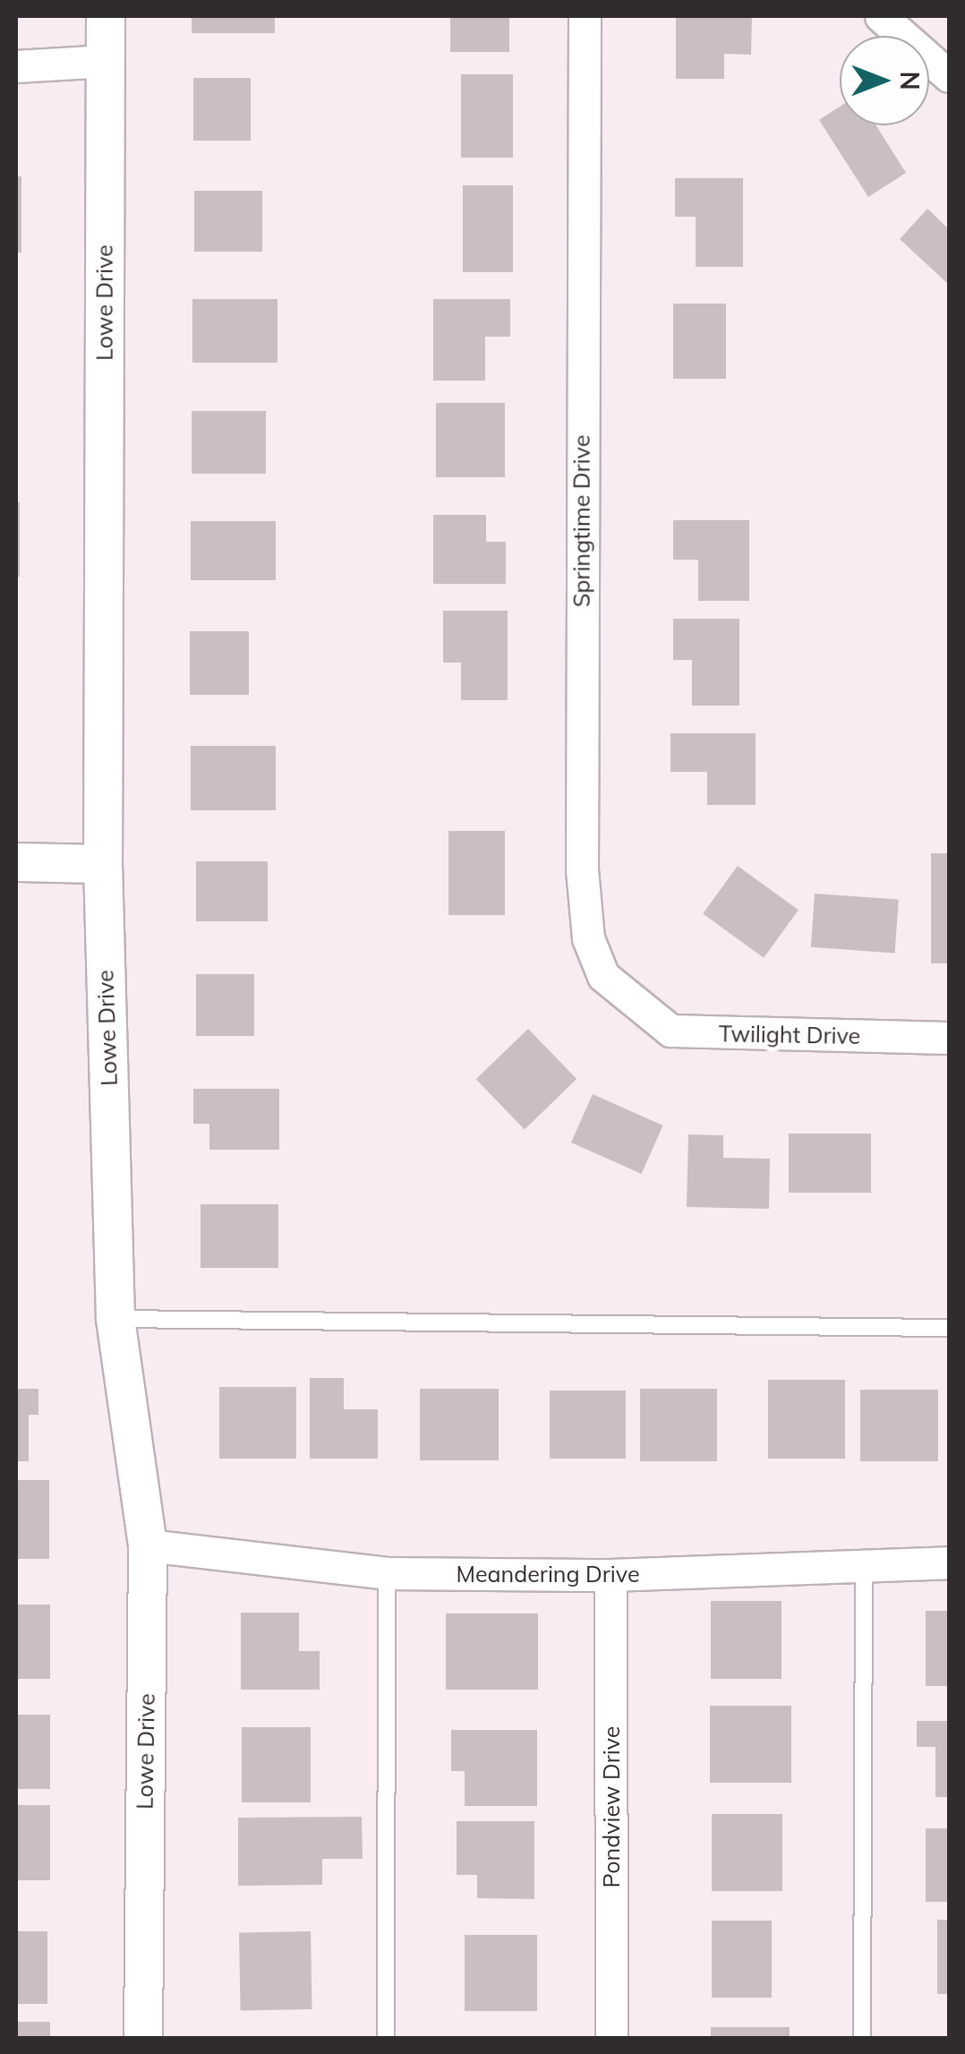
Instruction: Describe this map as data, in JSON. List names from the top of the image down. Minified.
{"streets":{"street":["Lowe Drive","Springtime Drive","Twilight Drive","Meandering Drive","Pondview Drive"]},"crossings":[["Lowe Drive","Meandering Drive"],["Springtime Drive","Twilight Drive"],["Meandering Drive","Pondview Drive"]],"north":"right"}
